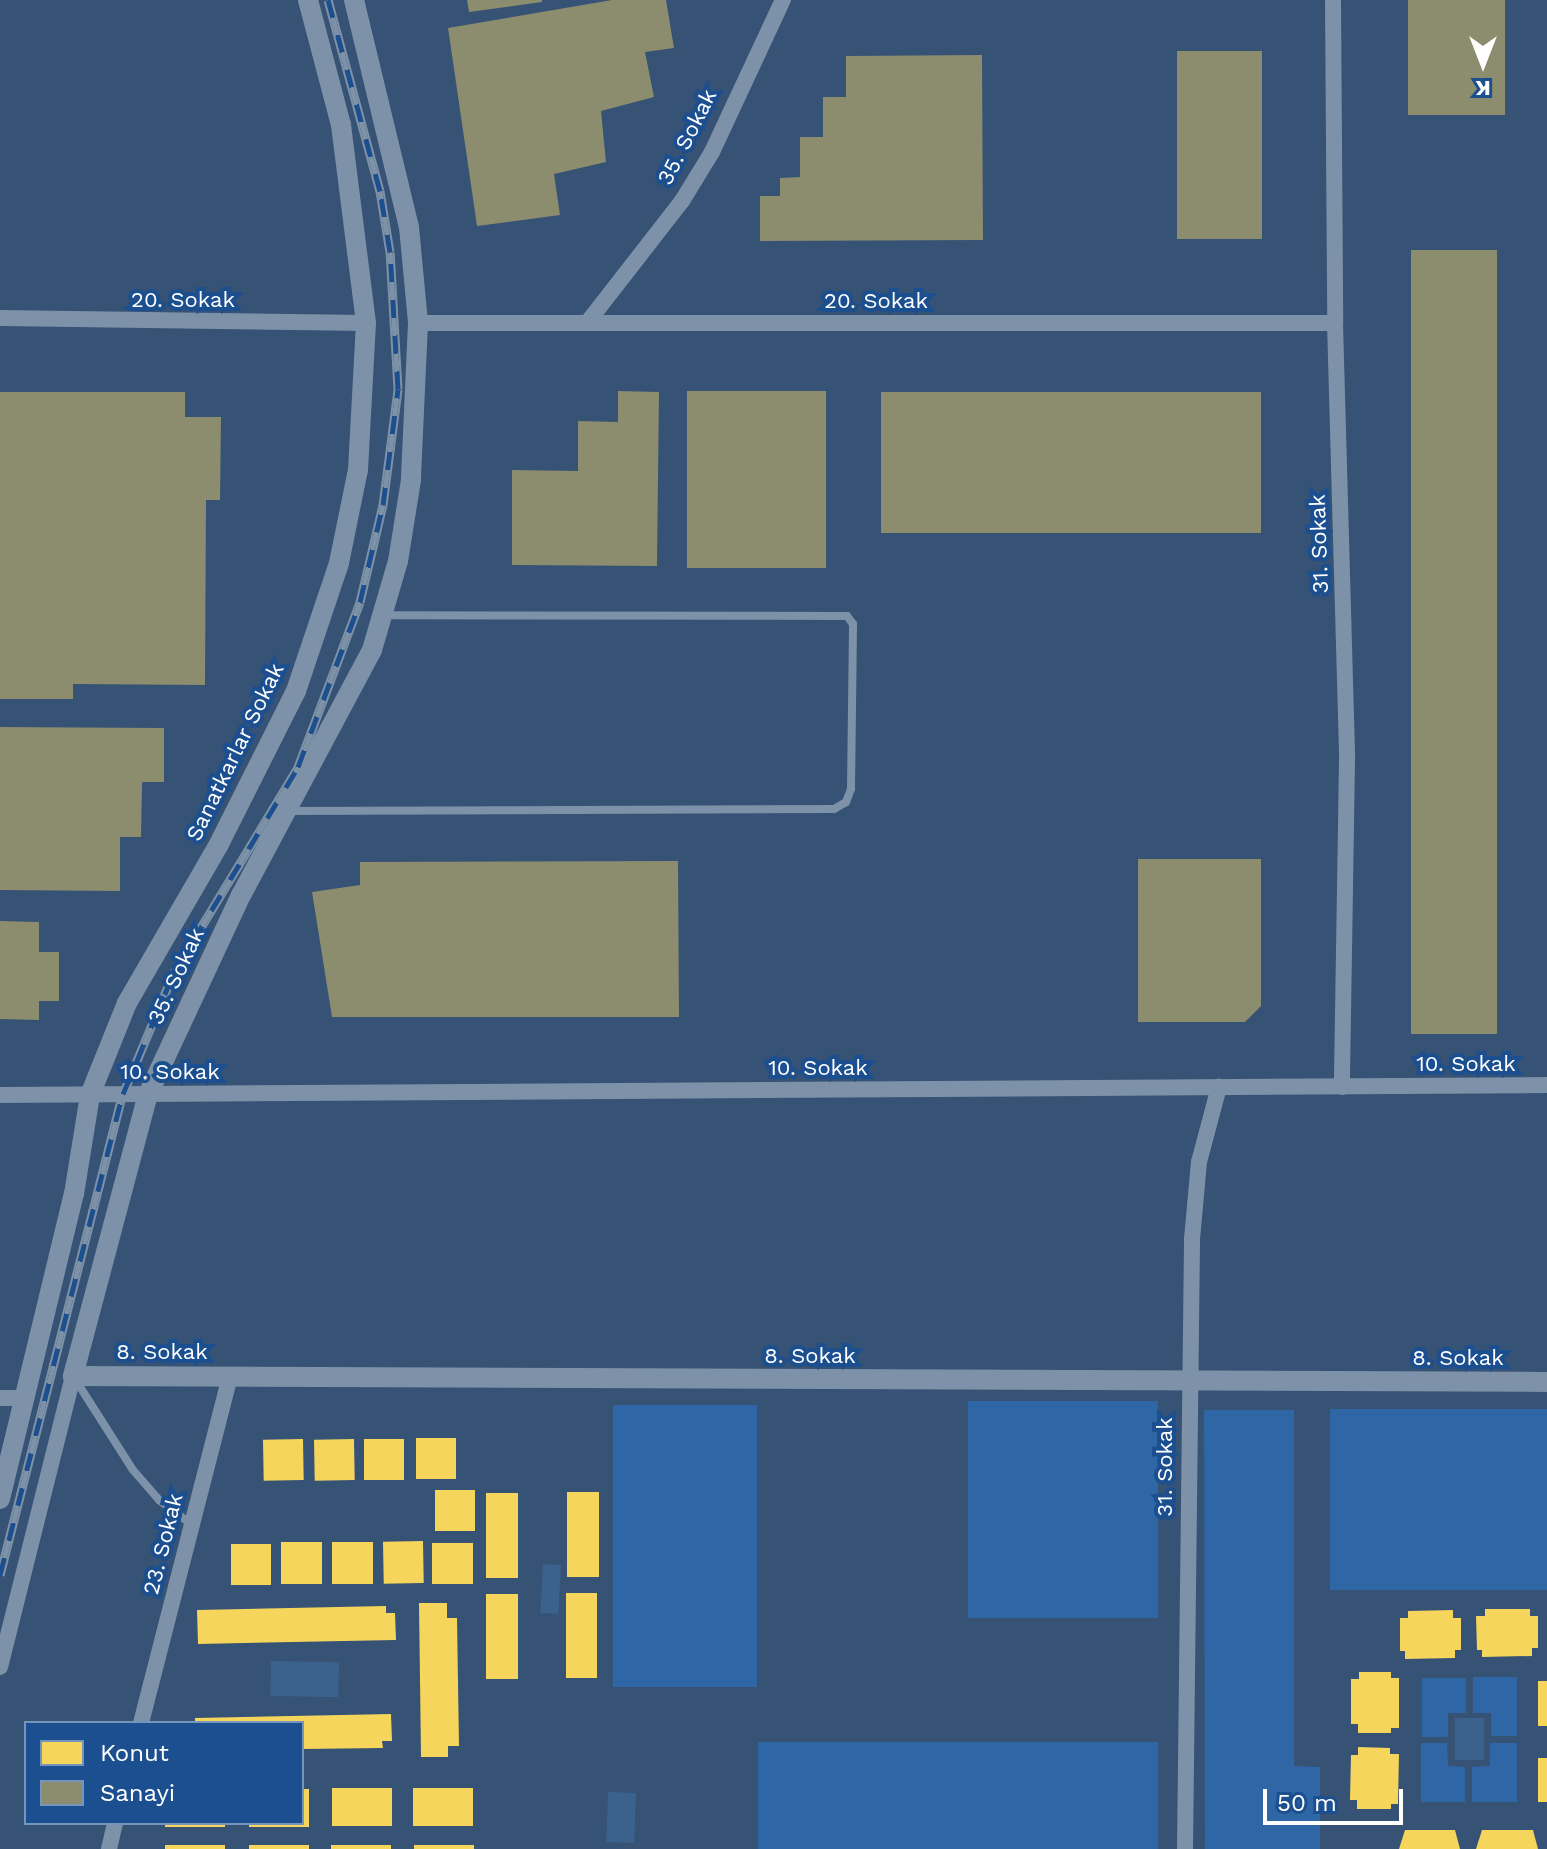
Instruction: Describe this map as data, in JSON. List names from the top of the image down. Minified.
{"streets":{"street":["35. Sokak","20. Sokak","31. Sokak","Sanatkarlar Sokak","10. Sokak","8. Sokak","23. Sokak"]},"crossings":[["35. Sokak","20. Sokak"],["35. Sokak","10. Sokak"],["35. Sokak","8. Sokak"],["20. Sokak","31. Sokak"],["20. Sokak","Sanatkarlar Sokak"],["31. Sokak","10. Sokak"],["31. Sokak","8. Sokak"],["Sanatkarlar Sokak","10. Sokak"],["8. Sokak","23. Sokak"]],"legend":["Konut","Sanayi"],"scale_bar":"50 m","north":"bottom"}
